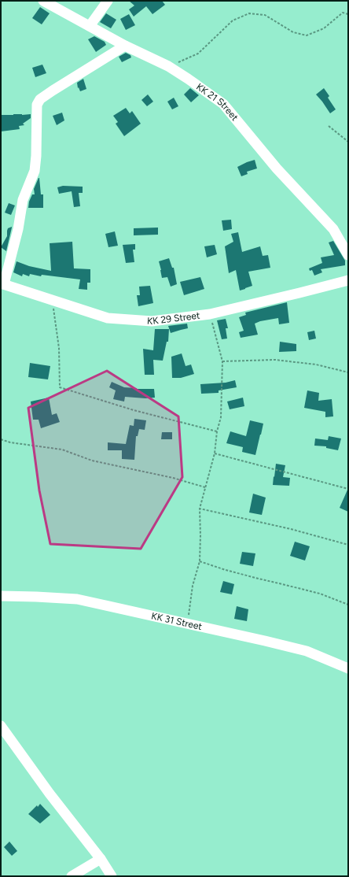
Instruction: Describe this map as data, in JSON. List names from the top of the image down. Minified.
{"streets":{"street":["KK 21 Street","KK 29 Street","KK 31 Street"]}}
